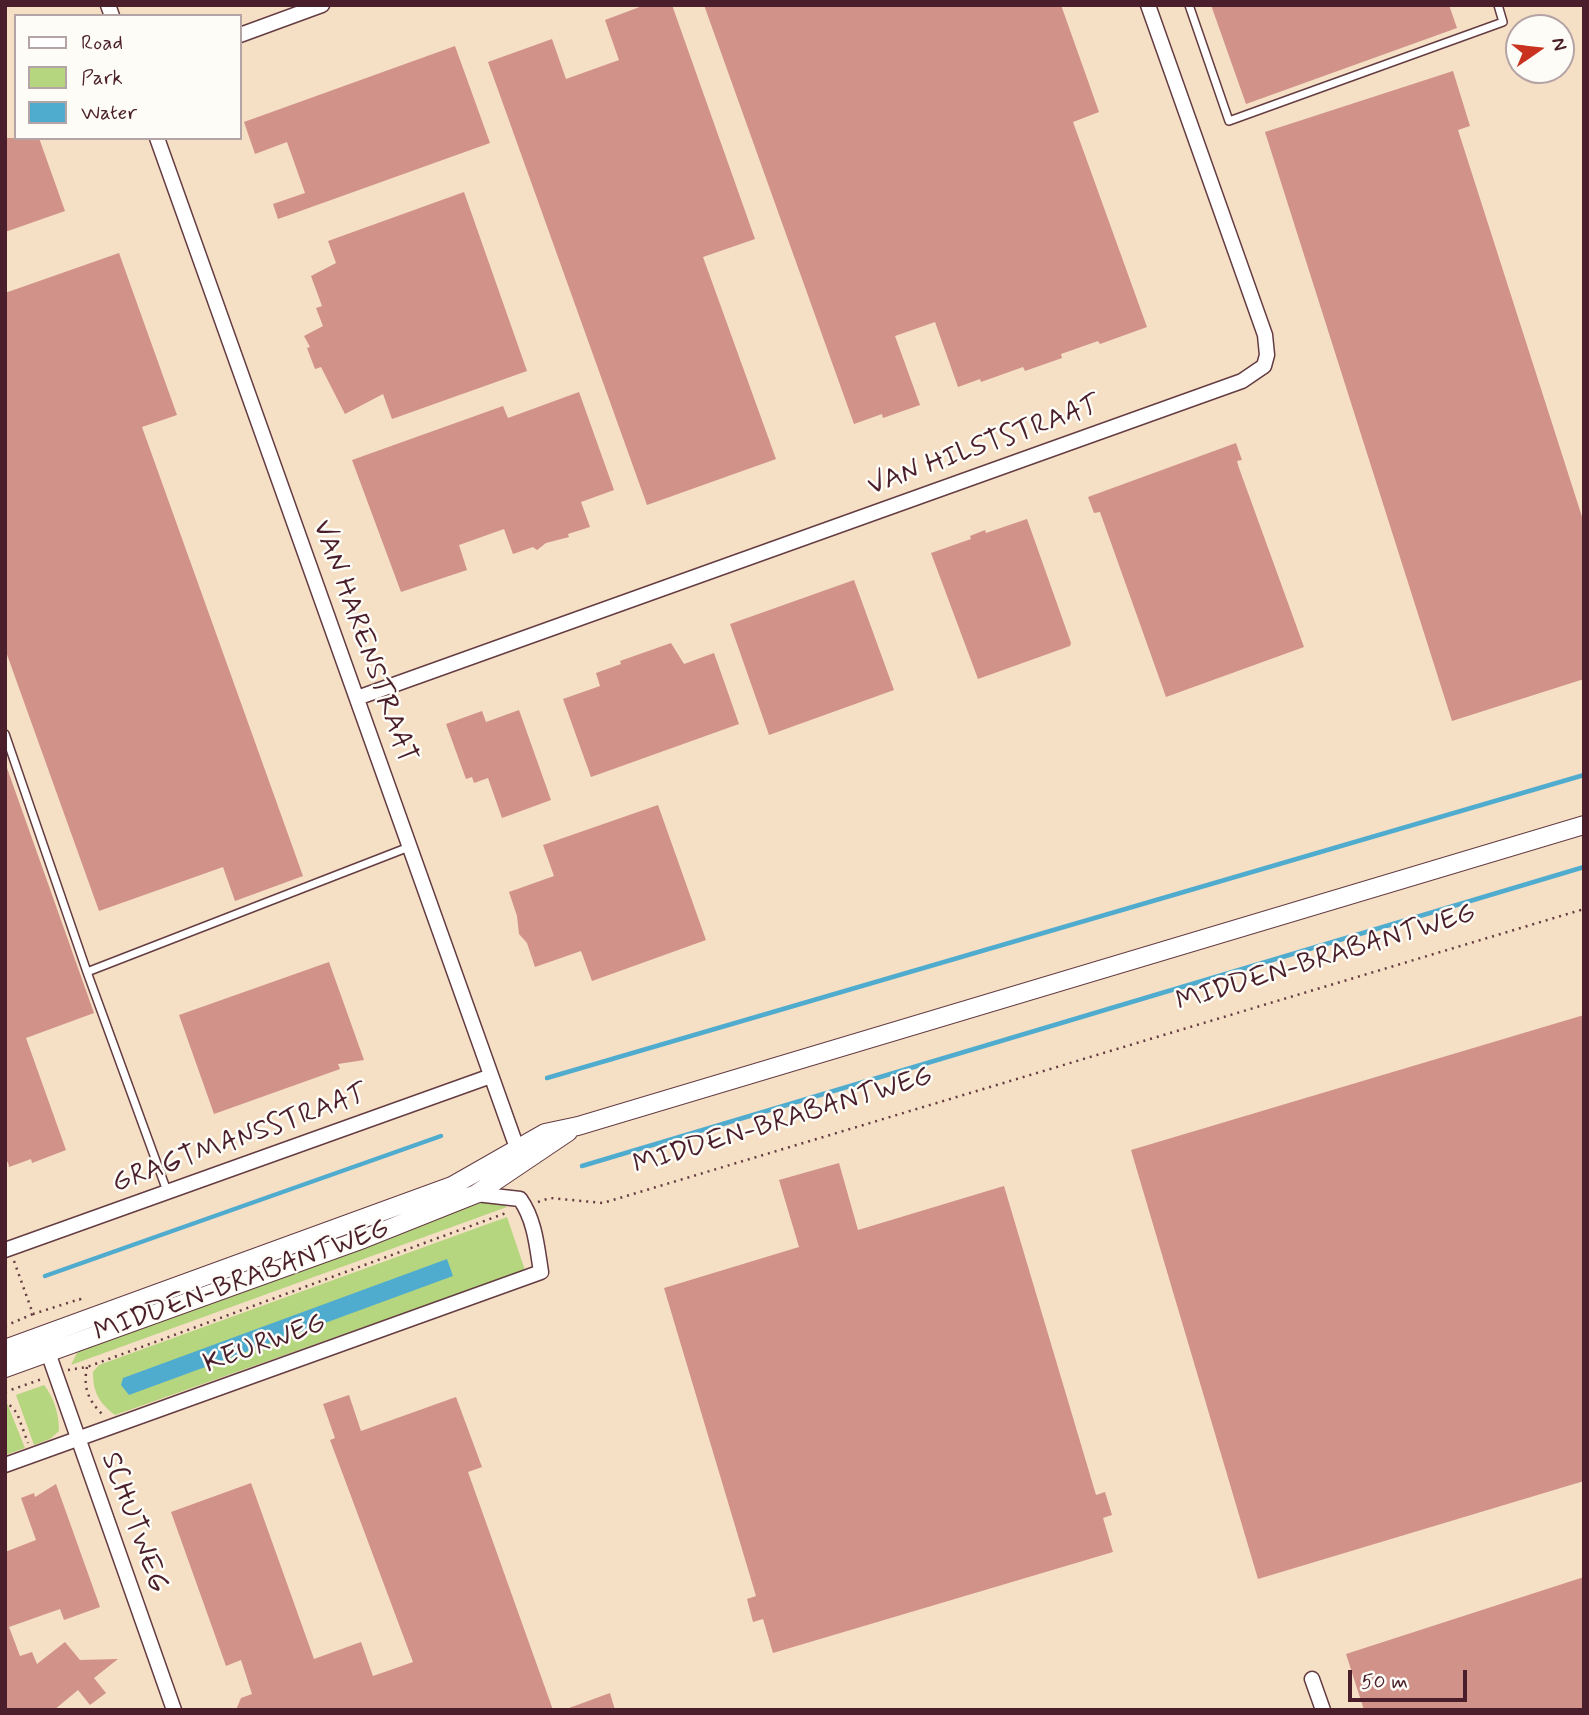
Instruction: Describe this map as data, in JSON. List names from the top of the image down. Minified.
{"streets":{"street":["VAN HILSTSTRAAT","VAN HARENSTRAAT","MIDDEN-BRABANTWEG","GRAGTMANSSTRAAT","KEURWEG","SCHUTWEG"]},"crossings":[["VAN HILSTSTRAAT","VAN HARENSTRAAT"],["VAN HARENSTRAAT","MIDDEN-BRABANTWEG"],["VAN HARENSTRAAT","GRAGTMANSSTRAAT"],["MIDDEN-BRABANTWEG","KEURWEG"],["MIDDEN-BRABANTWEG","SCHUTWEG"],["KEURWEG","SCHUTWEG"]],"legend":["Road","Park","Water"],"scale_bar":"50 m","north":"right"}
